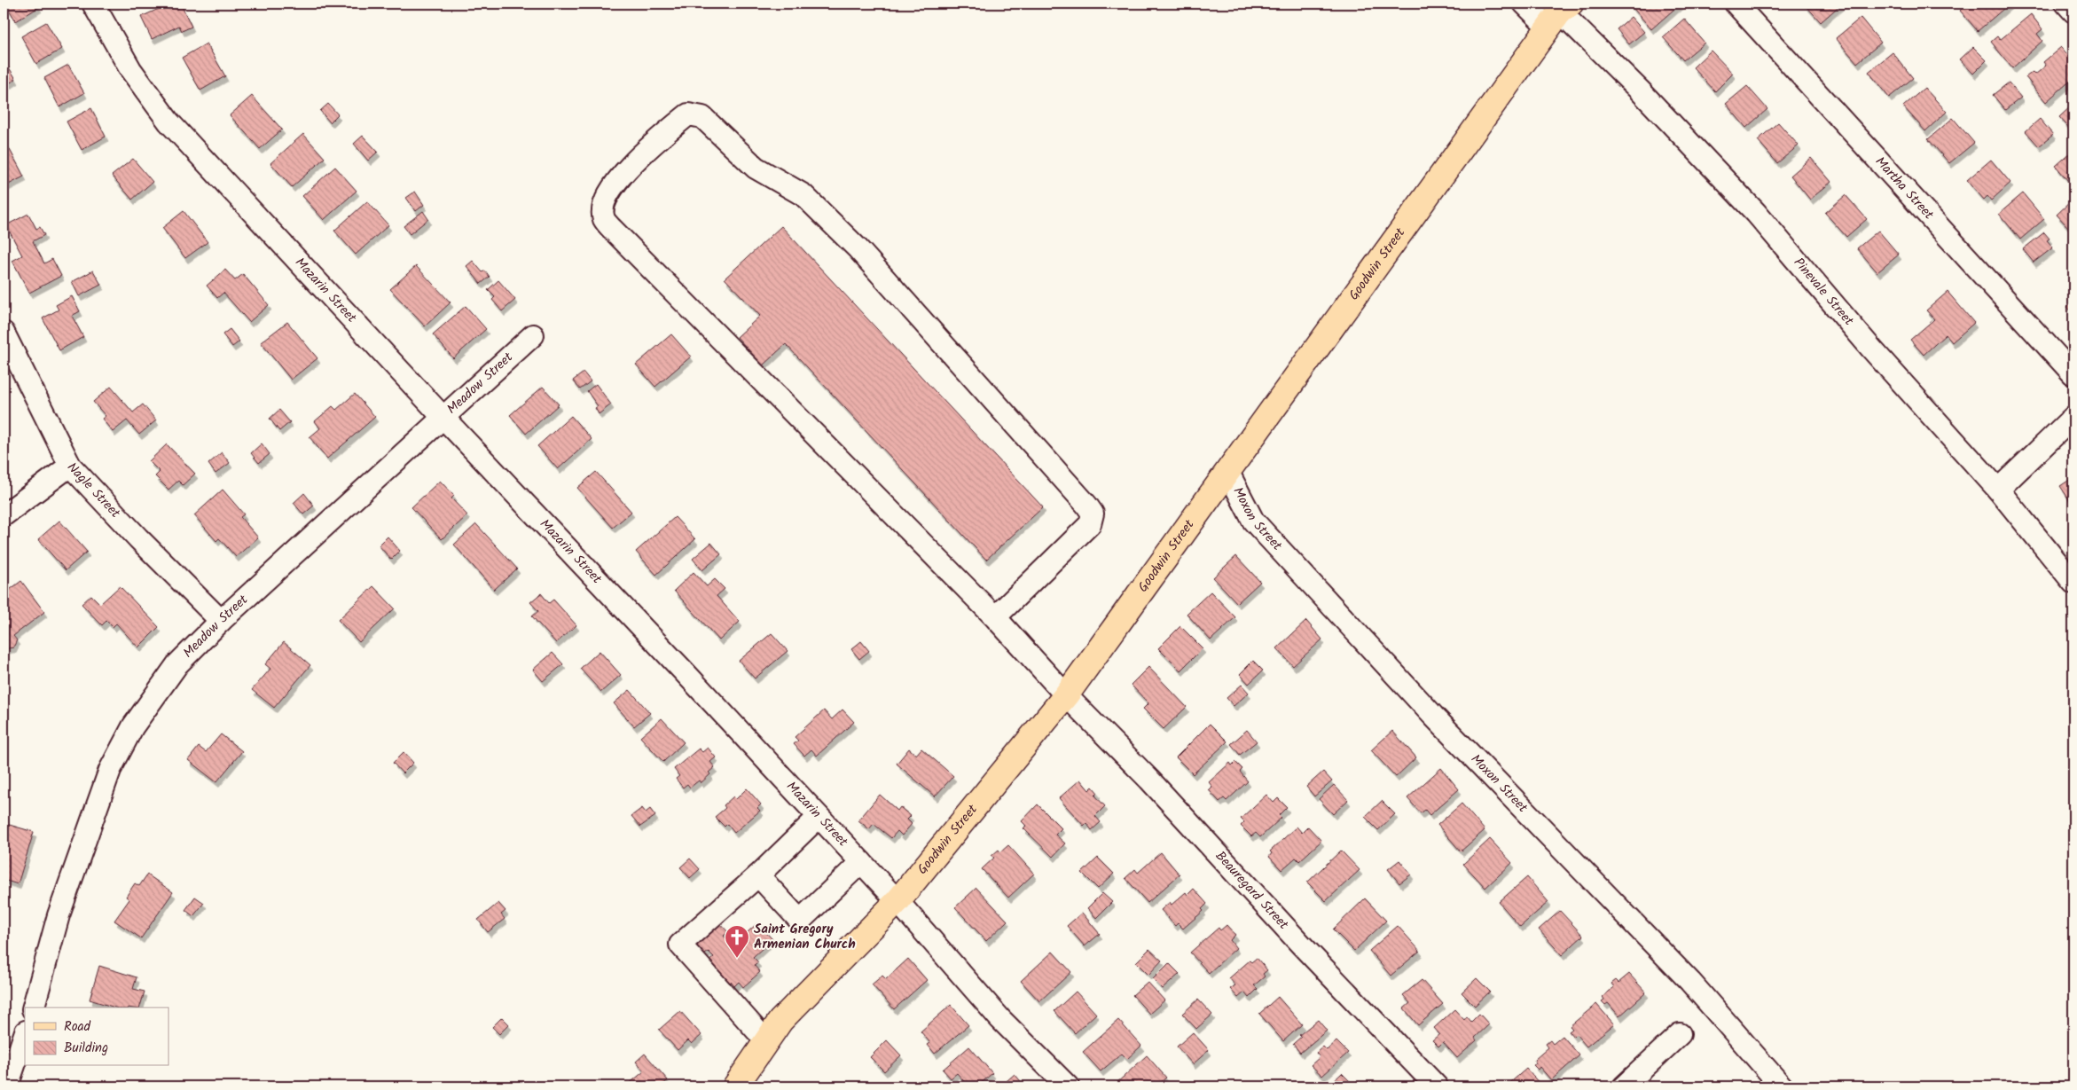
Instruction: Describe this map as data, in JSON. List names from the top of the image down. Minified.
{"streets":{"main road":["Goodwin Street"],"street":["Martha Street","Mazarin Street","Pinevale Street","Meadow Street","Nagle Street","Moxon Street","Beauregard Street"]},"crossings":[["Goodwin Street","Mazarin Street"],["Goodwin Street","Pinevale Street"],["Goodwin Street","Moxon Street"],["Goodwin Street","Beauregard Street"],["Mazarin Street","Meadow Street"],["Meadow Street","Nagle Street"]],"places":{"church":["Saint Gregory Armenian Church"]},"legend":["Road","Building"]}
